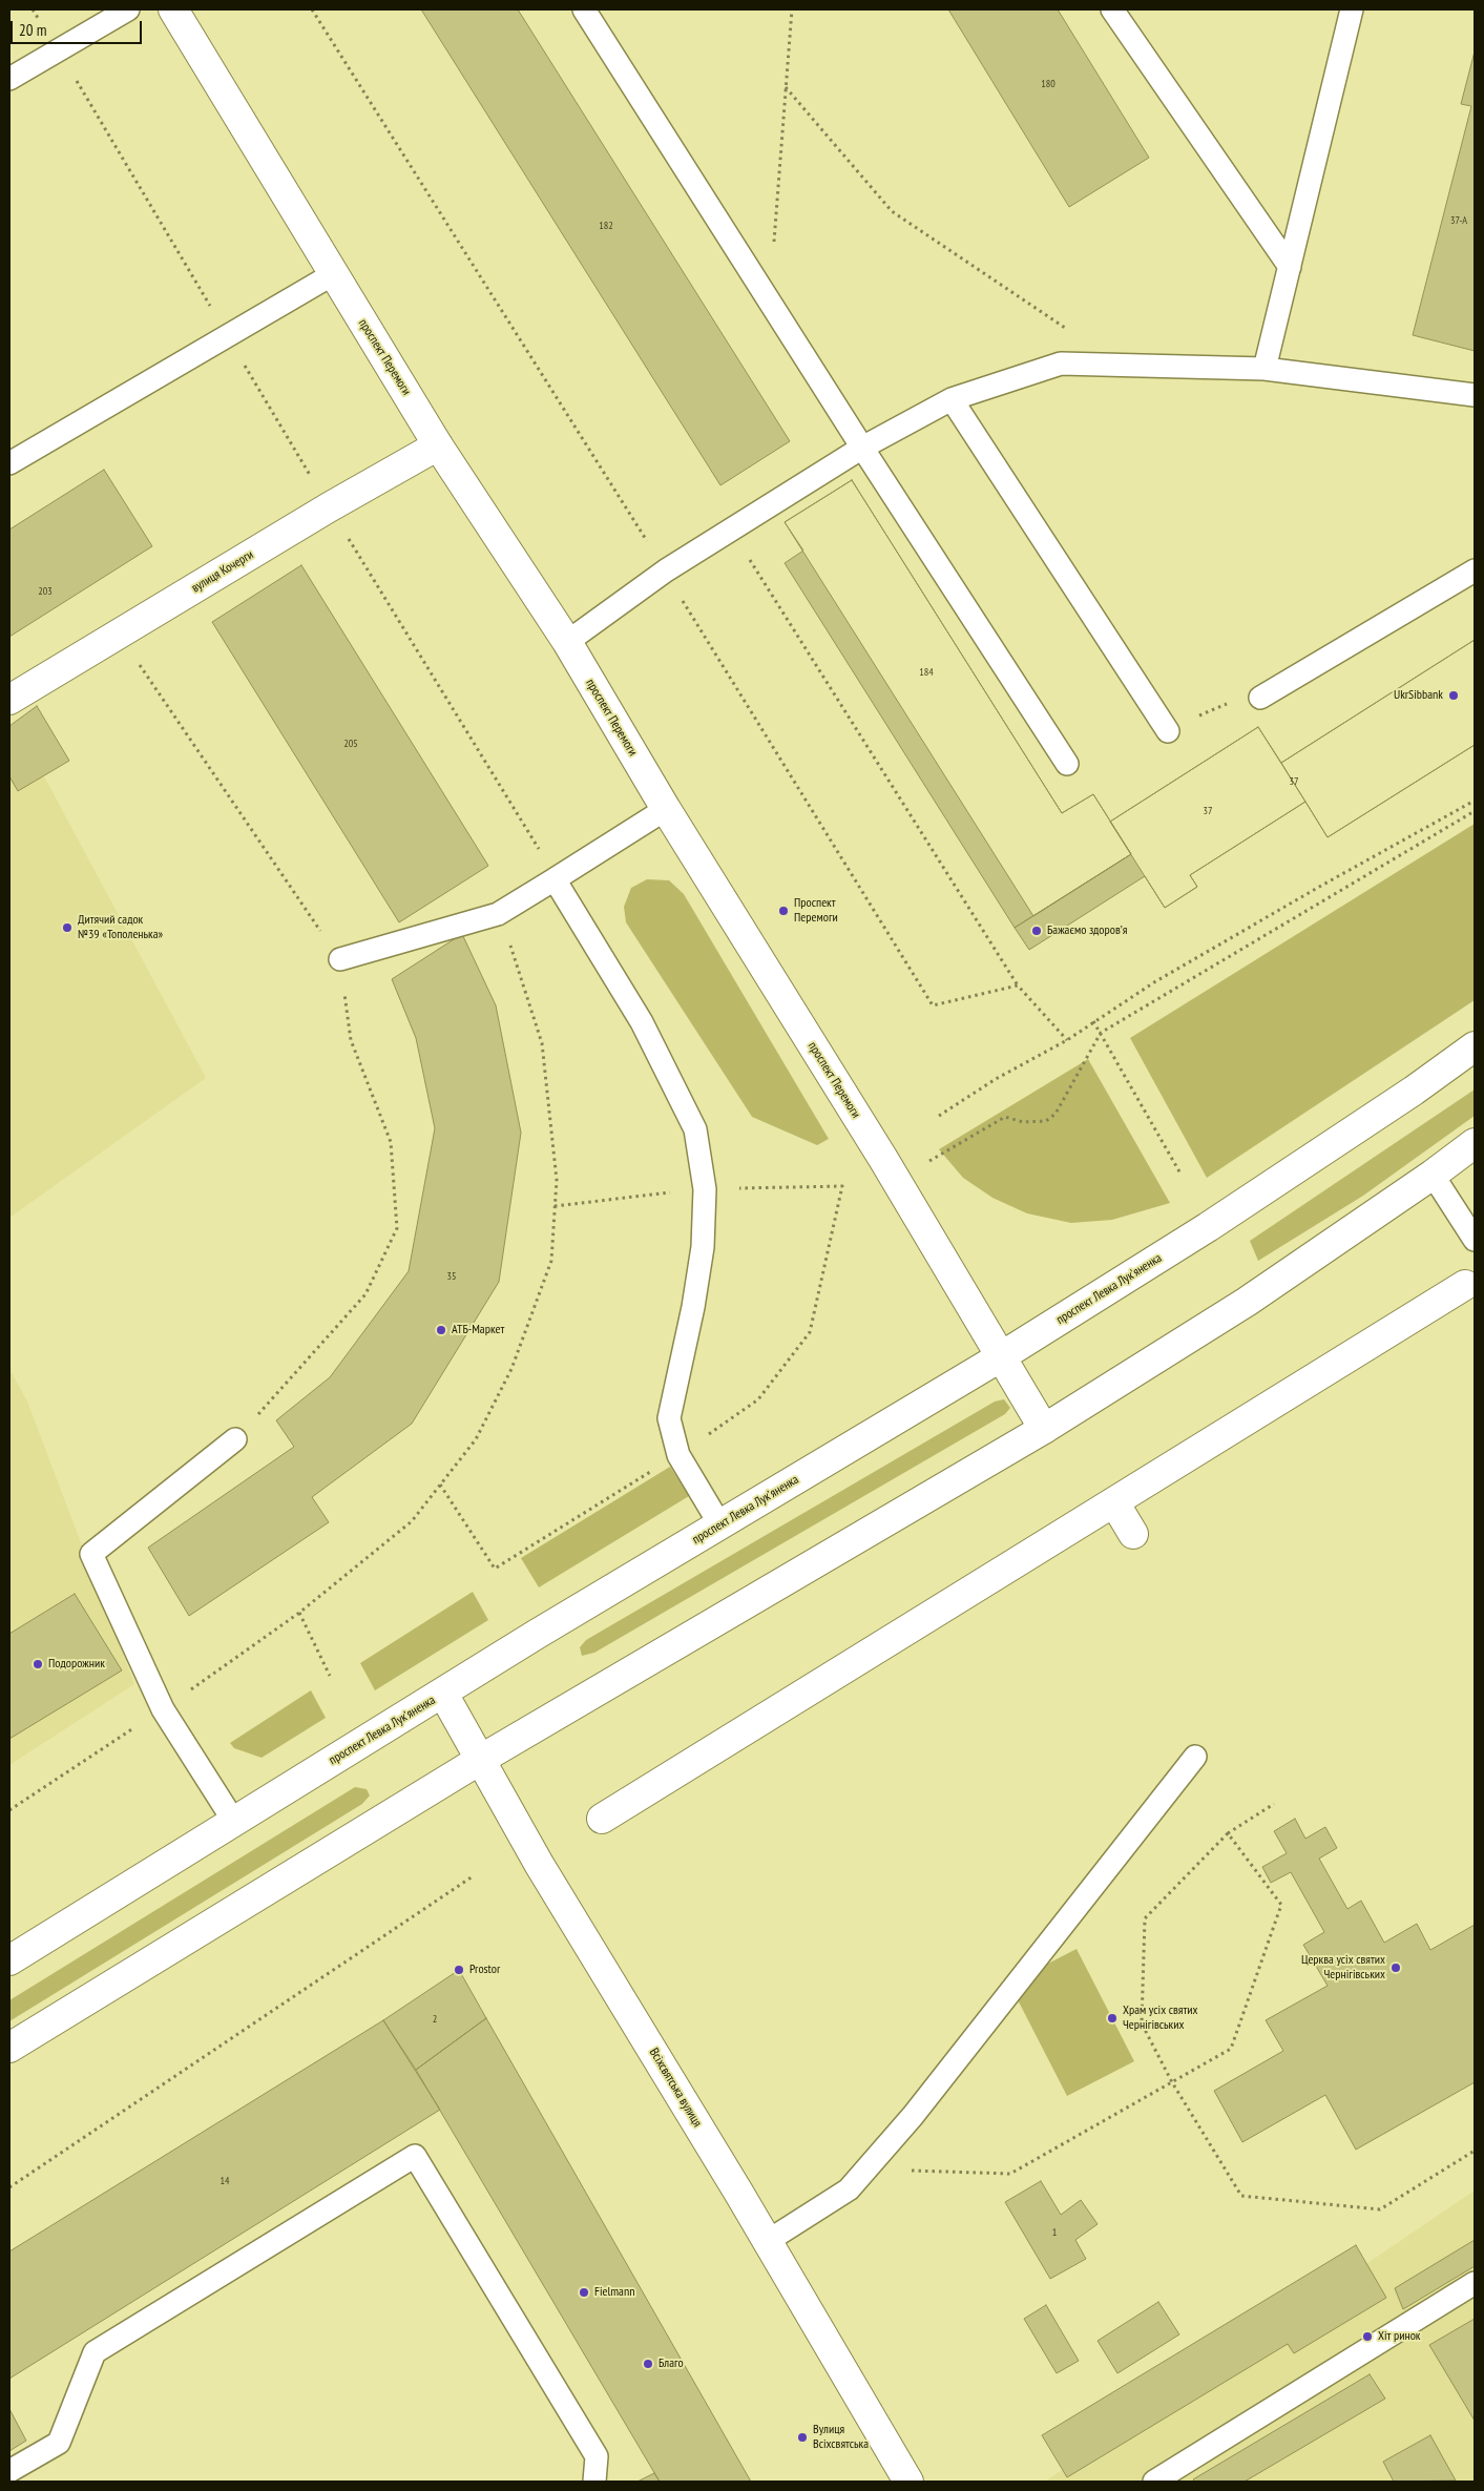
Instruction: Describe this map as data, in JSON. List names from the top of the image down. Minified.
{"streets":{"street":["проспект Перемоги","вулиця Кочерги","проспект Левка Лукʼяненка","Всіхсвятська вулиця"]},"crossings":[["проспект Перемоги","вулиця Кочерги"],["проспект Перемоги","проспект Левка Лукʼяненка"],["проспект Левка Лукʼяненка","Всіхсвятська вулиця"]],"places":["UkrSibbank","Проспект Перемоги","Дитячий садок №39 «Тополенька»","Бажаємо здоровʼя","АТБ-Маркет","Подорожник","Церква усіх святих Чернігівських","Prostor","Храм усіх святих Чернігівських","Fielmann","Хіт ринок","Благо","Вулиця Всіхсвятська"],"house_numbers":["180","37-А","182","203","184","205","37","37","35","2","14","1"],"scale_bar":"20 m"}
